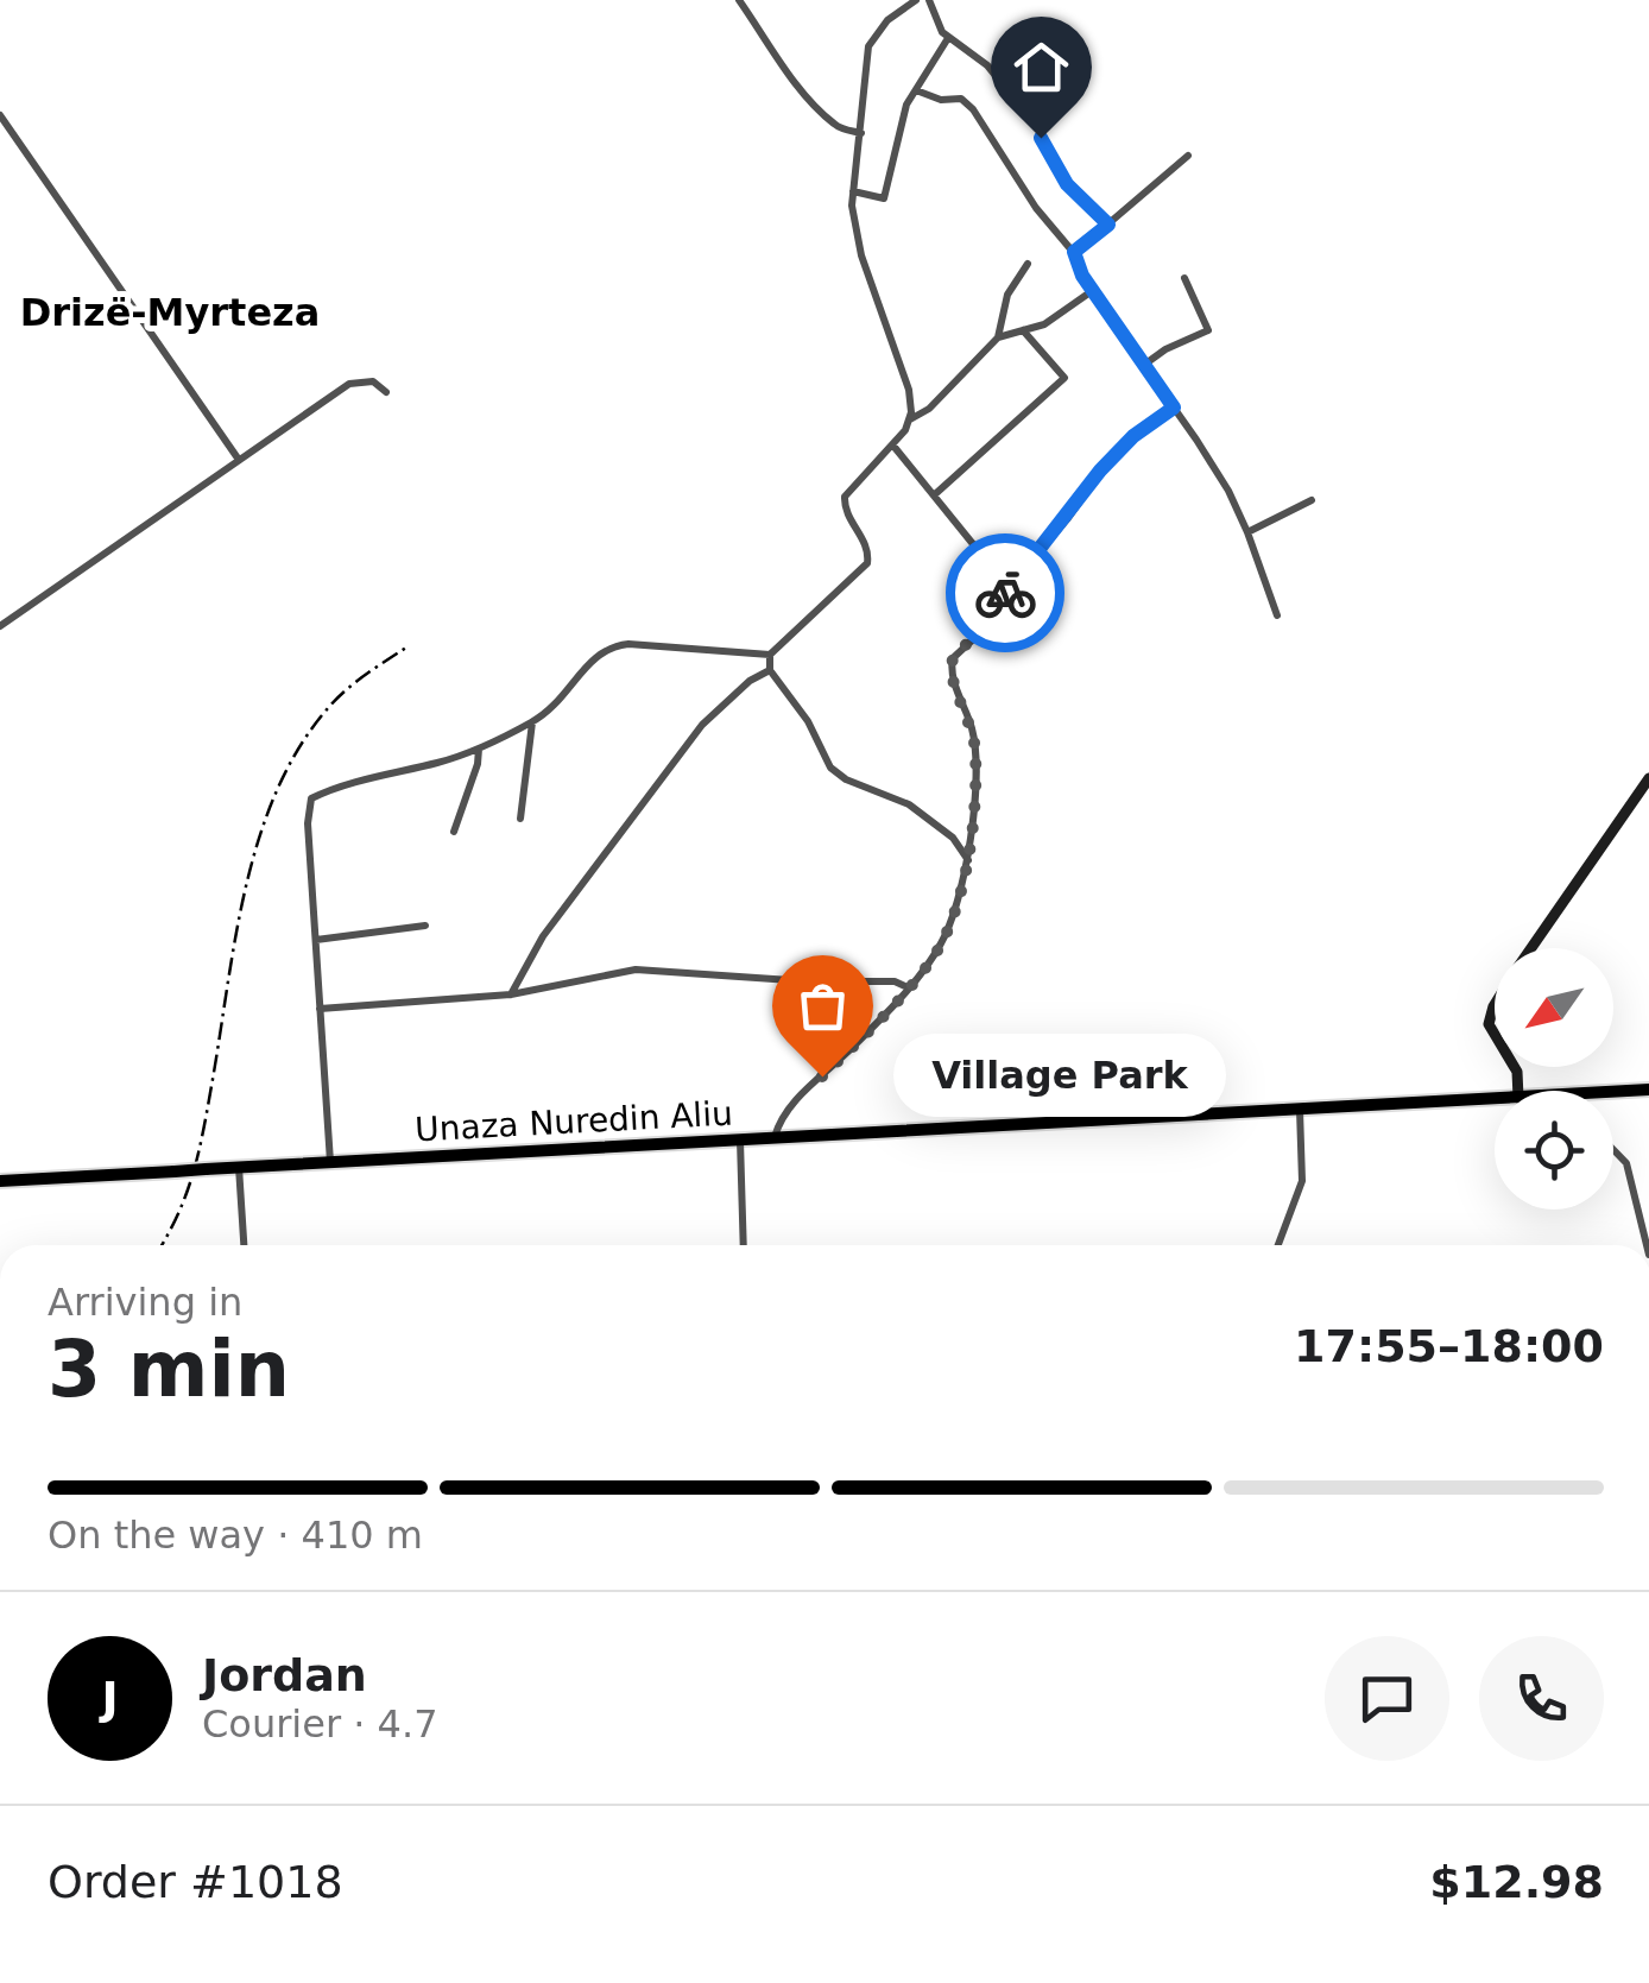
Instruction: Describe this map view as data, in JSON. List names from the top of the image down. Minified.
{"streets":{"main road":["Unaza Nuredin Aliu"]},"districts":["Drizë-Myrteza"],"places":["Village Park"],"north":"bottom left","page":{"bubble":"Village Park","heading":["3 min","Arriving in","17:55–18:00"],"panel":["Jordan","Courier · 4.7","Order #1018","$12.98"],"bar":"On the way · 410 m","round":"J"}}
